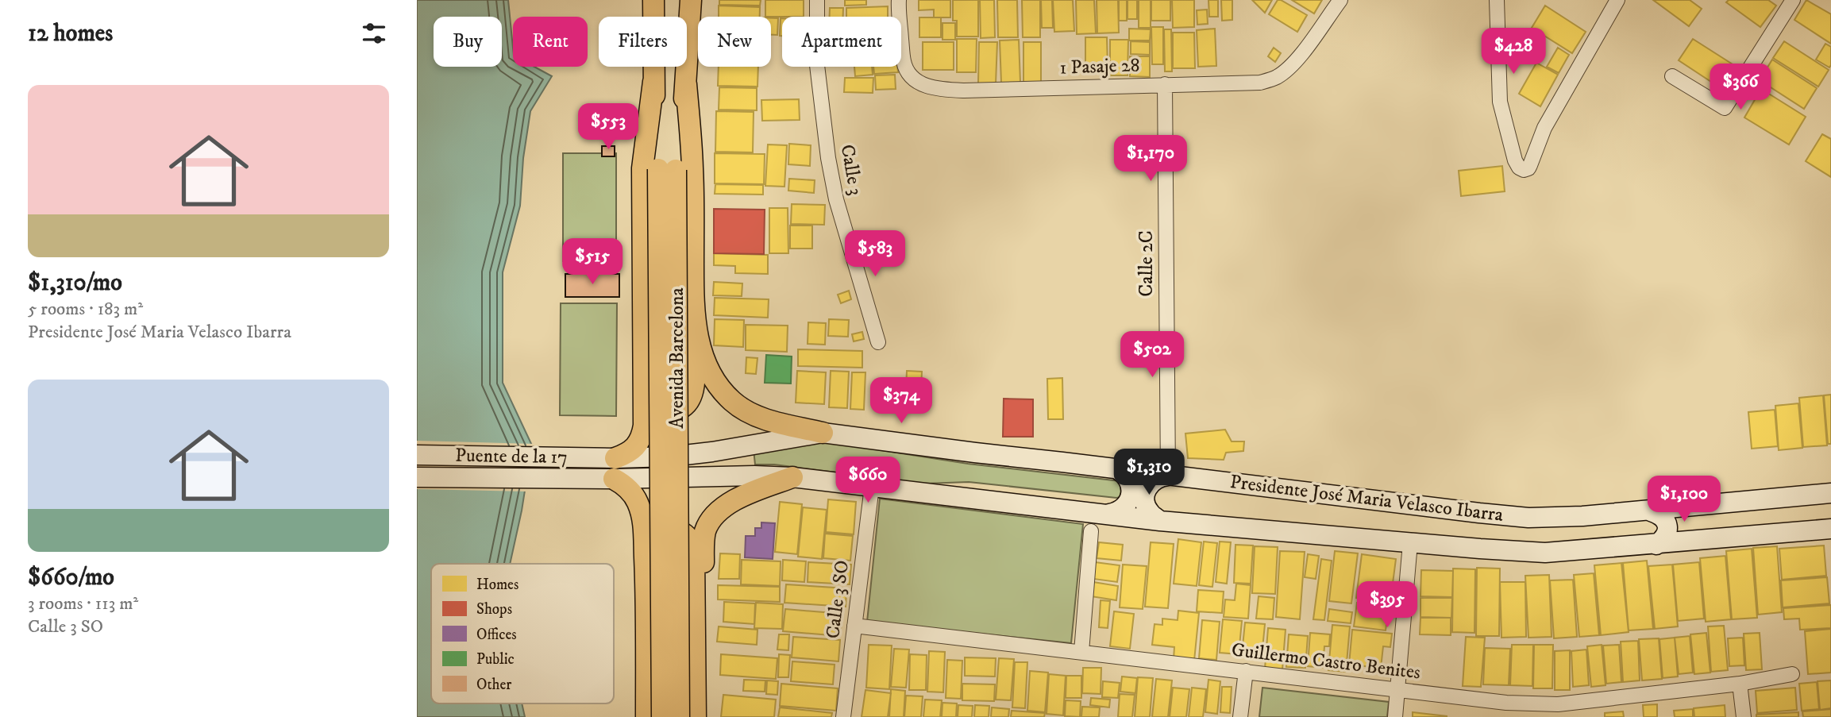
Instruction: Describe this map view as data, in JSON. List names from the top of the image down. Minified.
{"streets":{"main road":["Avenida Barcelona","Puente de la 17","Presidente José Maria Velasco Ibarra"],"street":["1 Pasaje 28","Calle 3","Calle 2C","Calle 3 SO","Guillermo Castro Benites"]},"crossings":[["1 Pasaje 28","Calle 2C"],["Calle 2C","Presidente José Maria Velasco Ibarra"],["Puente de la 17","Presidente José Maria Velasco Ibarra"],["Presidente José Maria Velasco Ibarra","Calle 3 SO"],["Calle 3 SO","Guillermo Castro Benites"]],"legend":["Homes","Shops","Offices","Public","Other"],"page":{"heading":"12 homes","chip":["Buy","Rent","Filters","New","Apartment"],"price":["$428","$366","$553","$1,170","$583","$515","$502","$374","$1,310","$660","$1,100","$395"],"list":[{"name":"$1,310/mo","note":"5 rooms · 183 m² · Presidente José Maria Velasco Ibarra"},{"name":"$660/mo","note":"3 rooms · 113 m² · Calle 3 SO"}]}}
